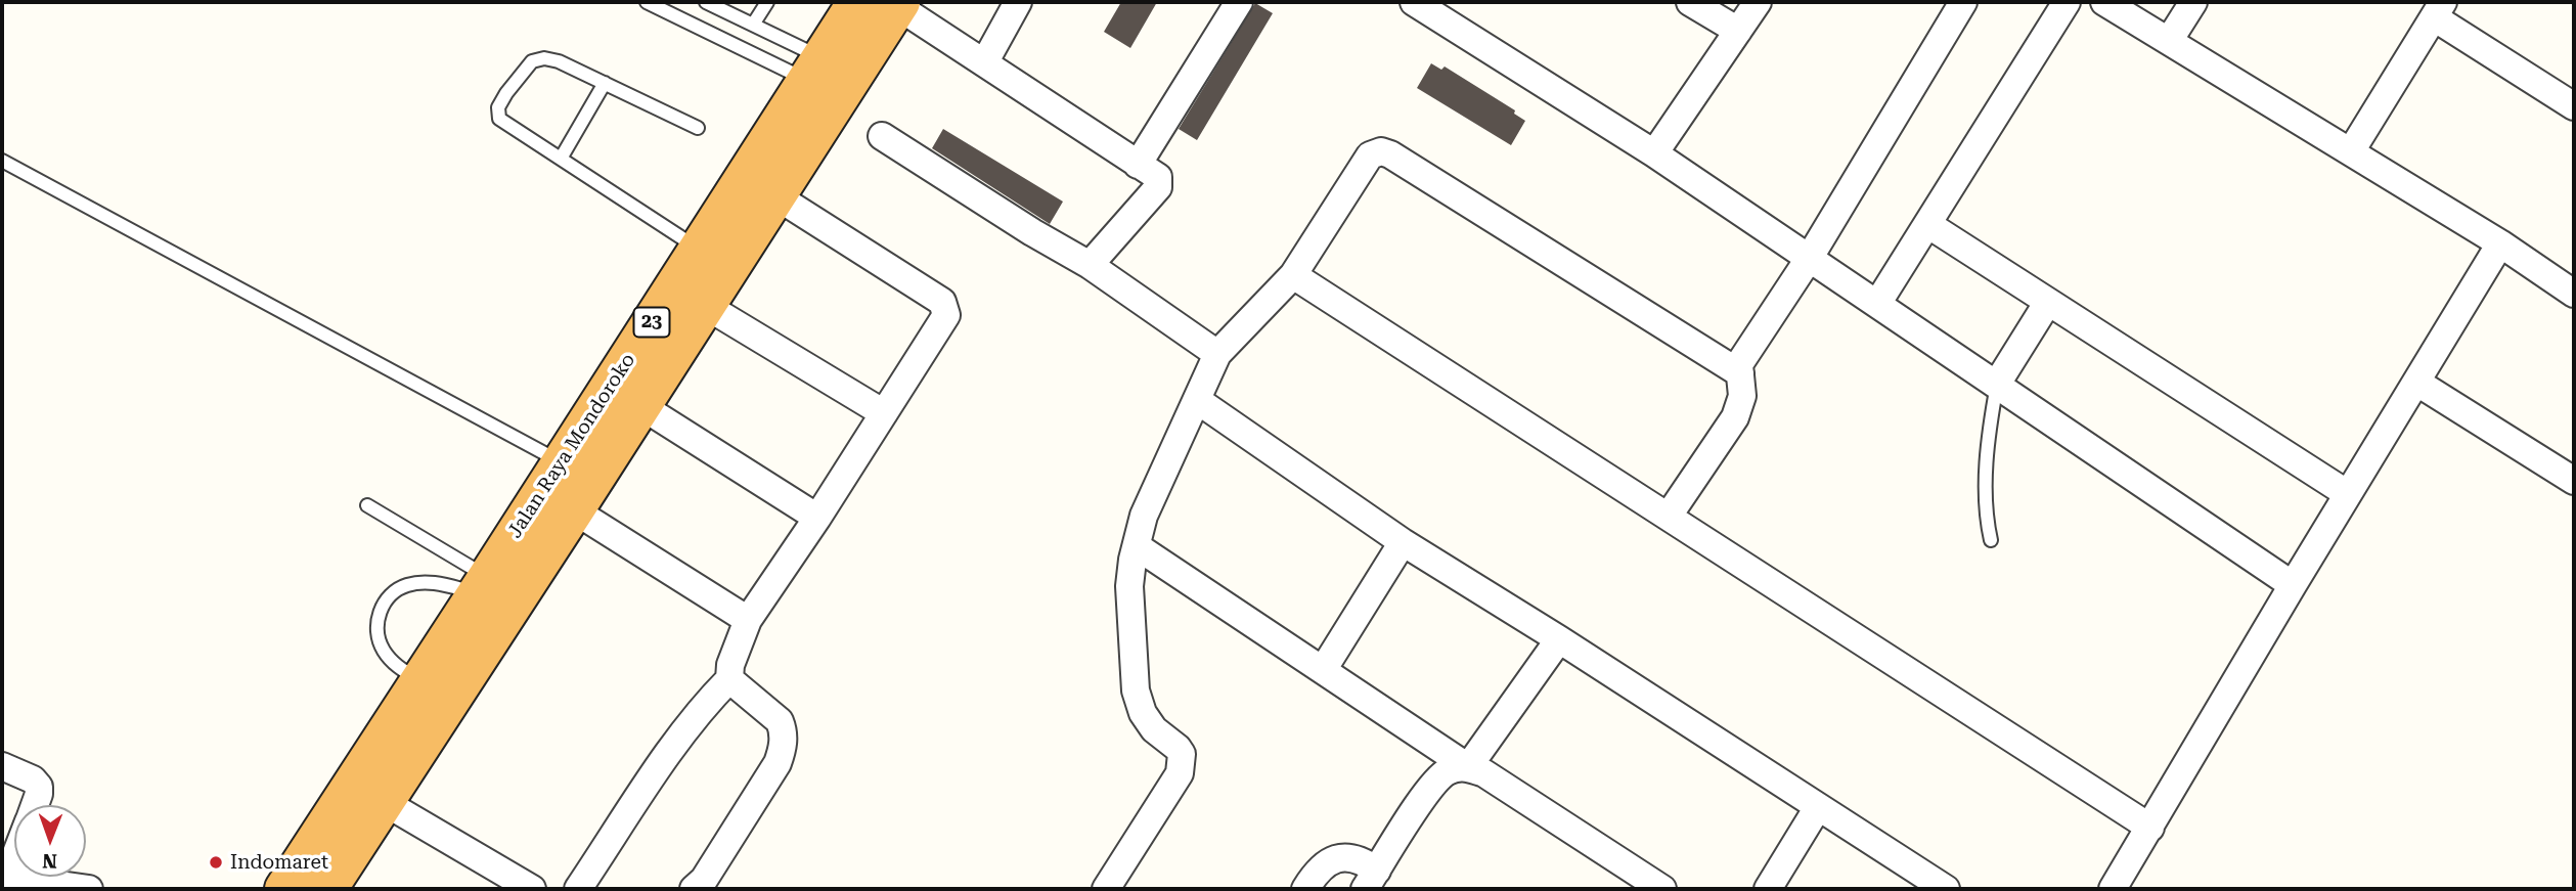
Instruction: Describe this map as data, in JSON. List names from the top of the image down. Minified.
{"streets":{"highway":["23","Jalan Raya Mondoroko"]},"places":["Indomaret"],"north":"bottom"}
